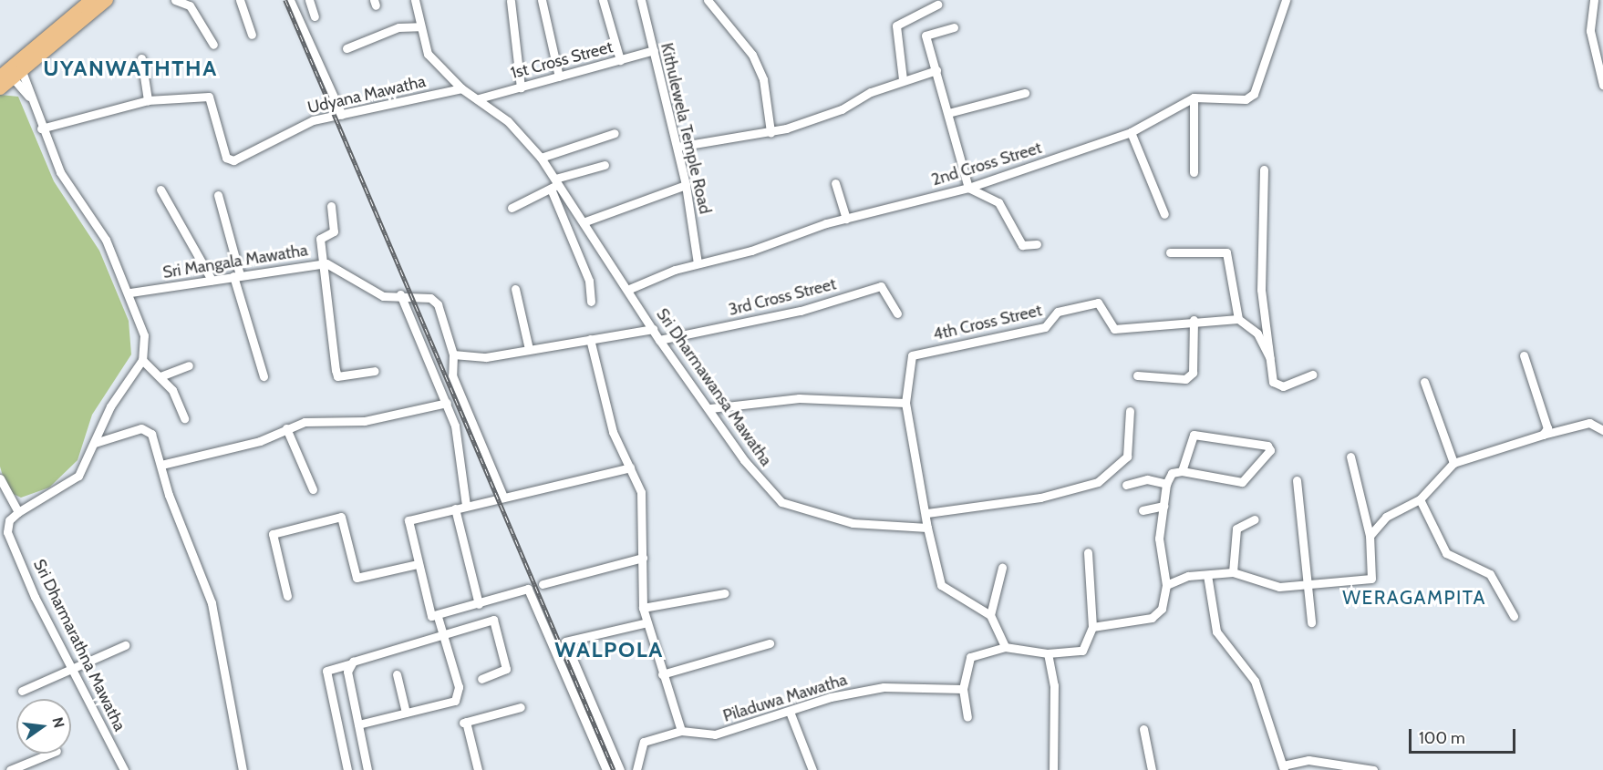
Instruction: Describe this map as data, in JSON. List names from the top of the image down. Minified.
{"streets":{"street":["1st Cross Street","Udyana Mawatha","Kithulewela Temple Road","2nd Cross Street","Sri Mangala Mawatha","3rd Cross Street","4th Cross Street","Sri Dharmawansa Mawatha","Sri Dharmarathna Mawatha","Piladuwa Mawatha"]},"crossings":[["1st Cross Street","Kithulewela Temple Road"],["1st Cross Street","Sri Dharmawansa Mawatha"],["Udyana Mawatha","Sri Dharmawansa Mawatha"],["Kithulewela Temple Road","2nd Cross Street"],["2nd Cross Street","Sri Dharmawansa Mawatha"],["3rd Cross Street","Sri Dharmawansa Mawatha"]],"districts":["UYANWATHTHA","WERAGAMPITA","WALPOLA"],"scale_bar":"100 m","north":"right"}
